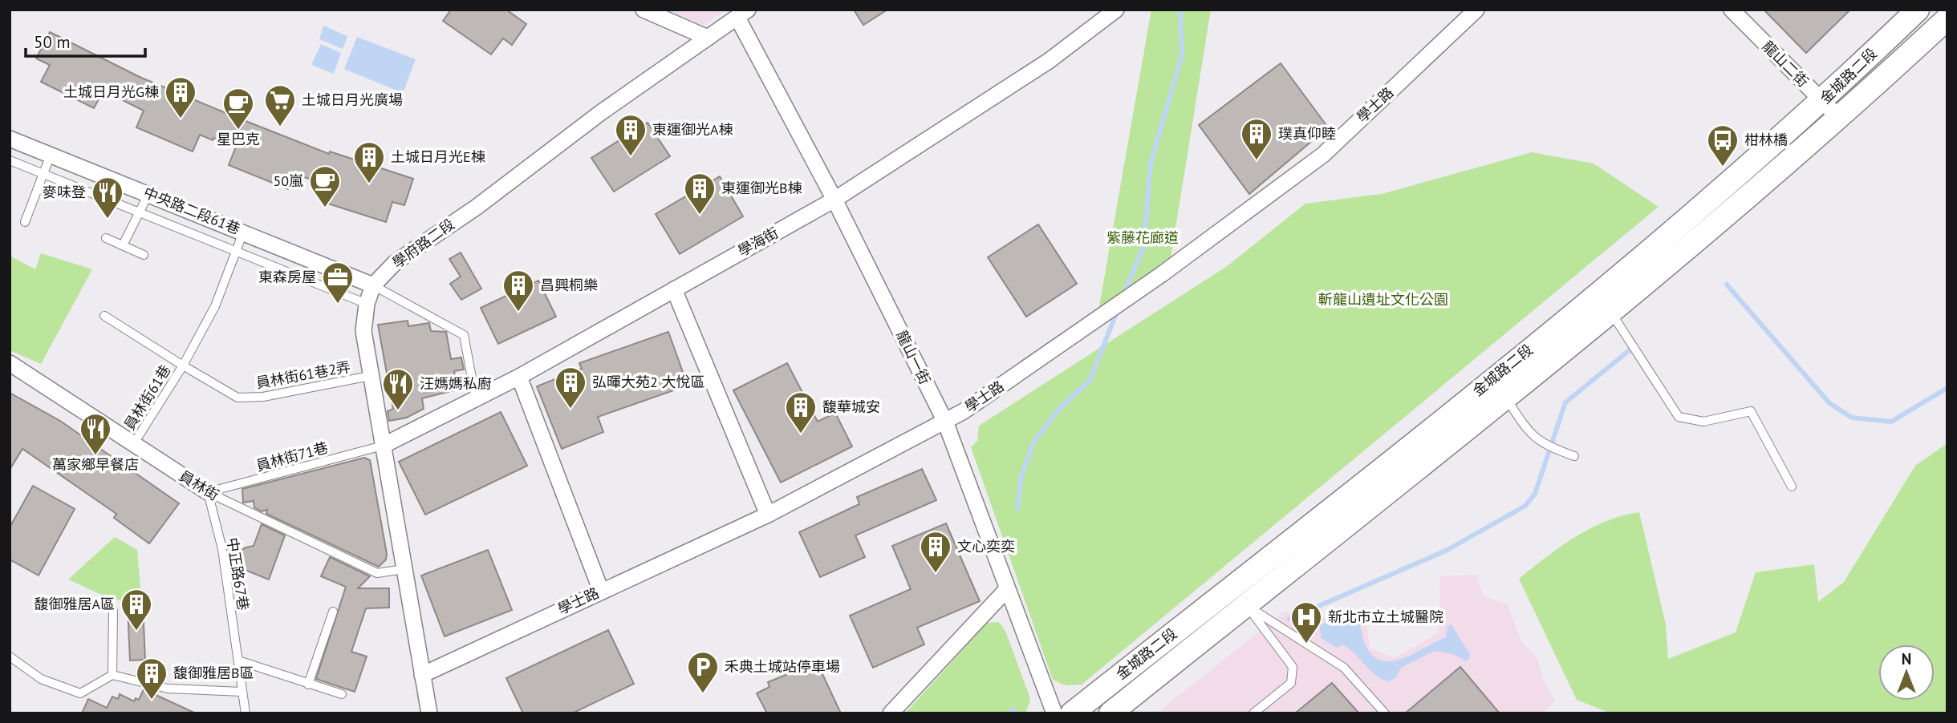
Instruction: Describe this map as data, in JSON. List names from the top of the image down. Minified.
{"streets":{"main road":["金城路二段"],"street":["龍山二街","學士路","中央路二段61巷","學海街","學府路二段","龍山一街","員林街"],"lane":["員林街61巷2弄","員林街61巷","員林街71巷","中正路67巷"]},"crossings":[["龍山二街","金城路二段"],["學士路","學府路二段"],["學士路","龍山一街"],["中央路二段61巷","學府路二段"],["學海街","學府路二段"],["學海街","龍山一街"],["學海街","員林街71巷"],["學府路二段","龍山一街"],["學府路二段","員林街61巷2弄"],["學府路二段","員林街71巷"],["學府路二段","員林街"],["員林街61巷2弄","員林街61巷"],["員林街61巷","員林街"],["員林街71巷","員林街"],["員林街71巷","中正路67巷"],["員林街","中正路67巷"]],"parks":["紫藤花廊道","斬龍山遺址文化公園"],"places":{"building":["土城日月光G棟","東運御光A棟","璞真仰睦","土城日月光E棟","東運御光B棟","昌興桐樂","弘暉大苑2 大悅區","馥華城安","文心奕奕","馥御雅居A區","馥御雅居B區"],"supermarket":["土城日月光廣場"],"cafe":["星巴克","50嵐"],"bus stop":["柑林橋"],"restaurant":["麥味登","汪媽媽私廚","萬家鄉早餐店"],"office":["東森房屋"],"hospital":["新北市立土城醫院"],"parking":["禾典土城站停車場"]},"scale_bar":"50 m","north":"top"}
